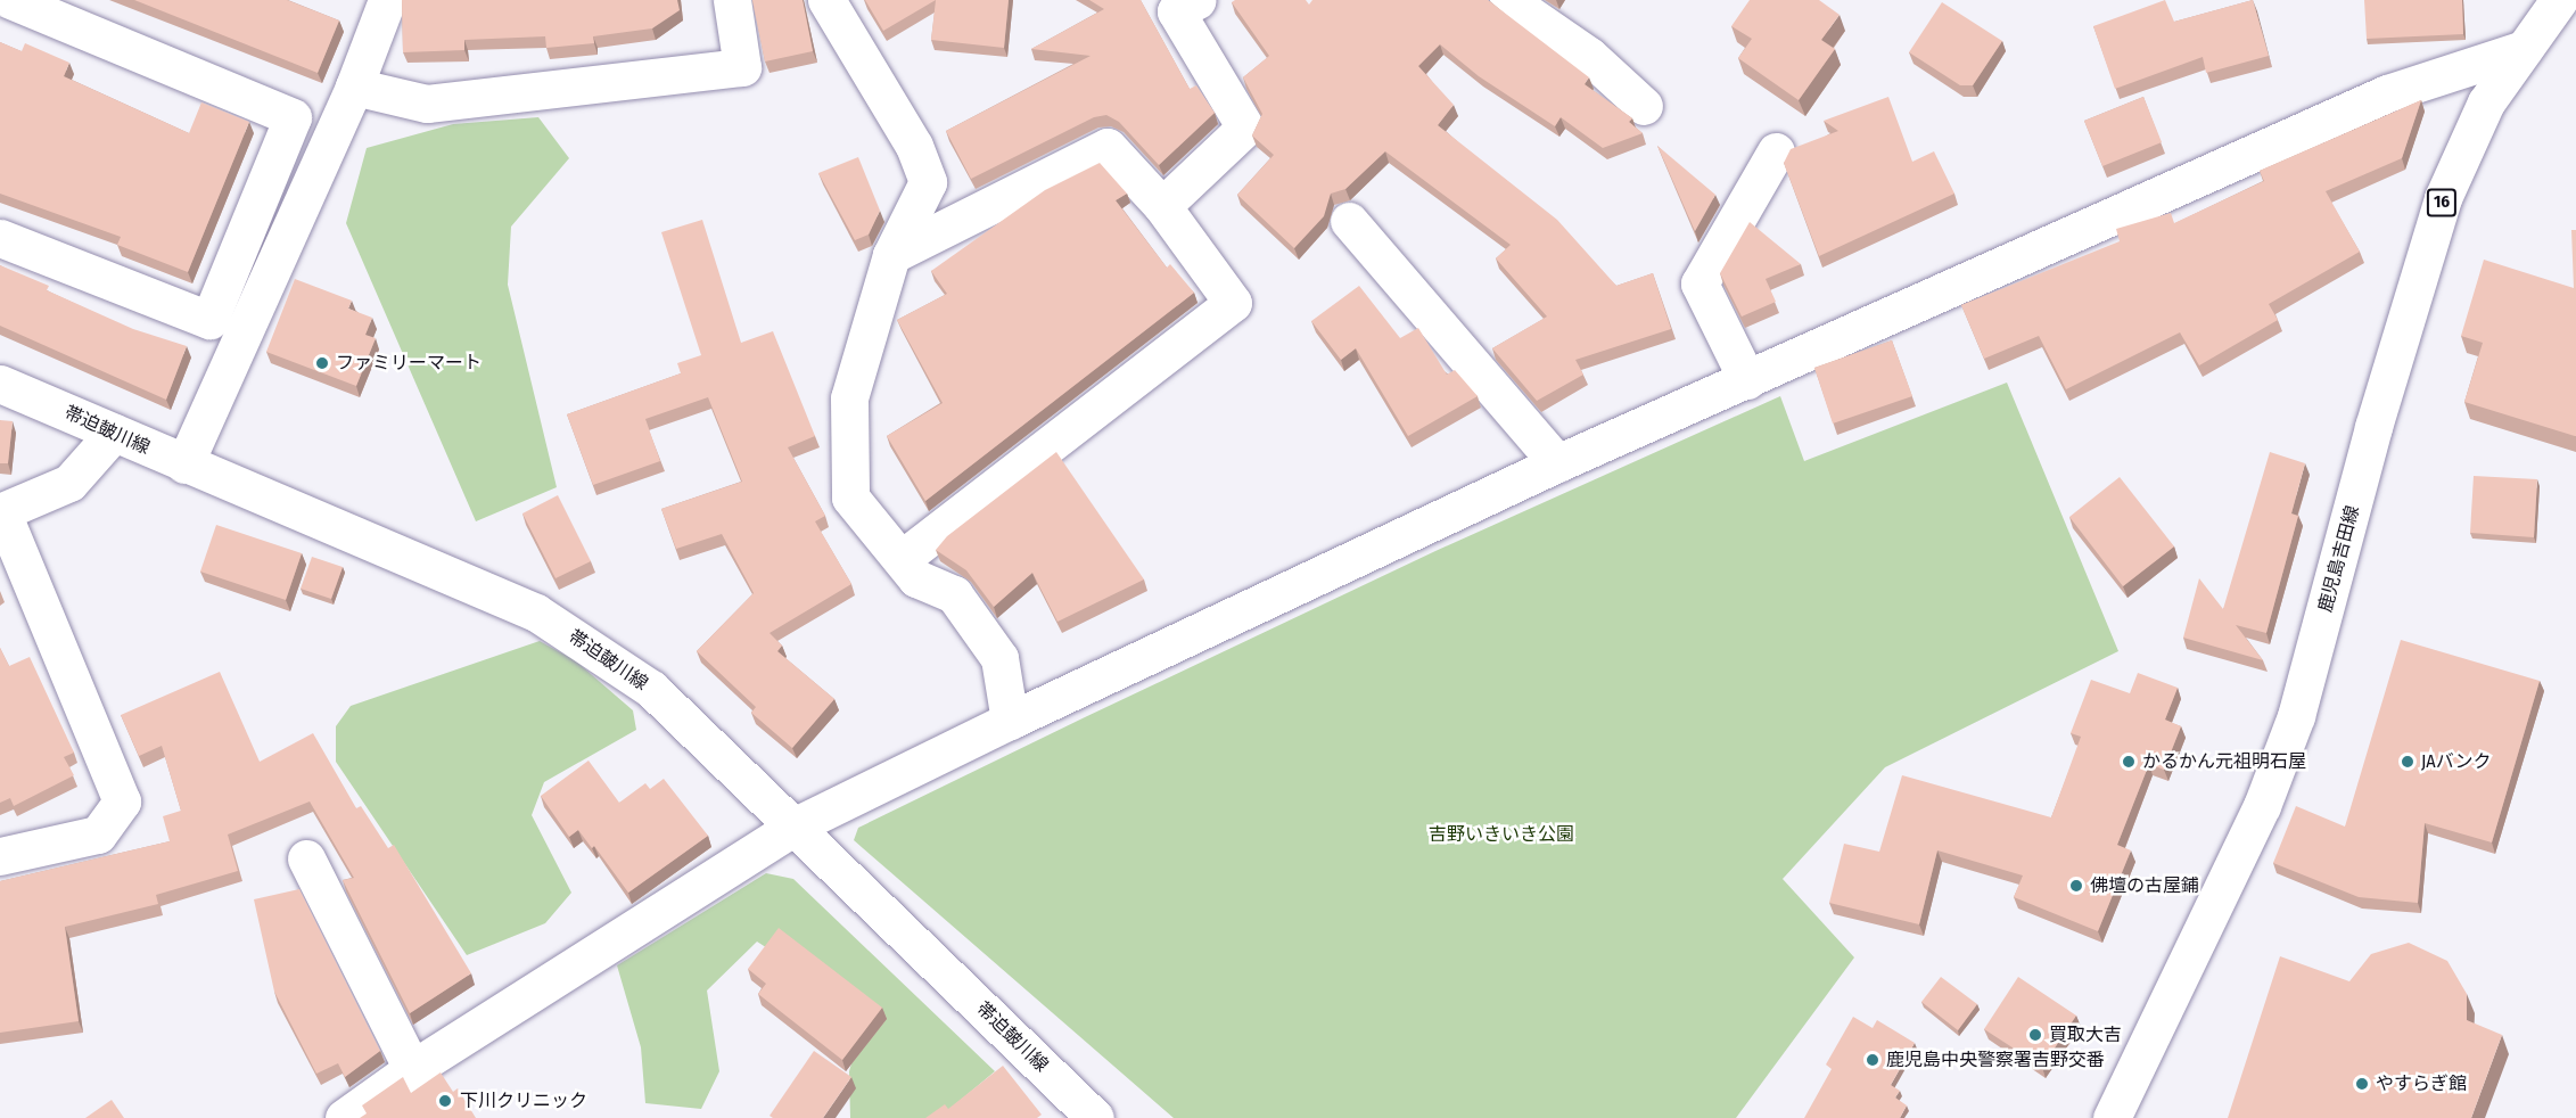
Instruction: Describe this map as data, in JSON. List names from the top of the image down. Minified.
{"streets":{"street":["16","帯迫皷川線","鹿児島吉田線"]},"parks":["吉野いきいき公園"],"places":["ファミリーマート","かるかん元祖明石屋","JAバンク","佛壇の古屋鋪","買取大吉","鹿児島中央警察署吉野交番","やすらぎ館","下川クリニック"]}
